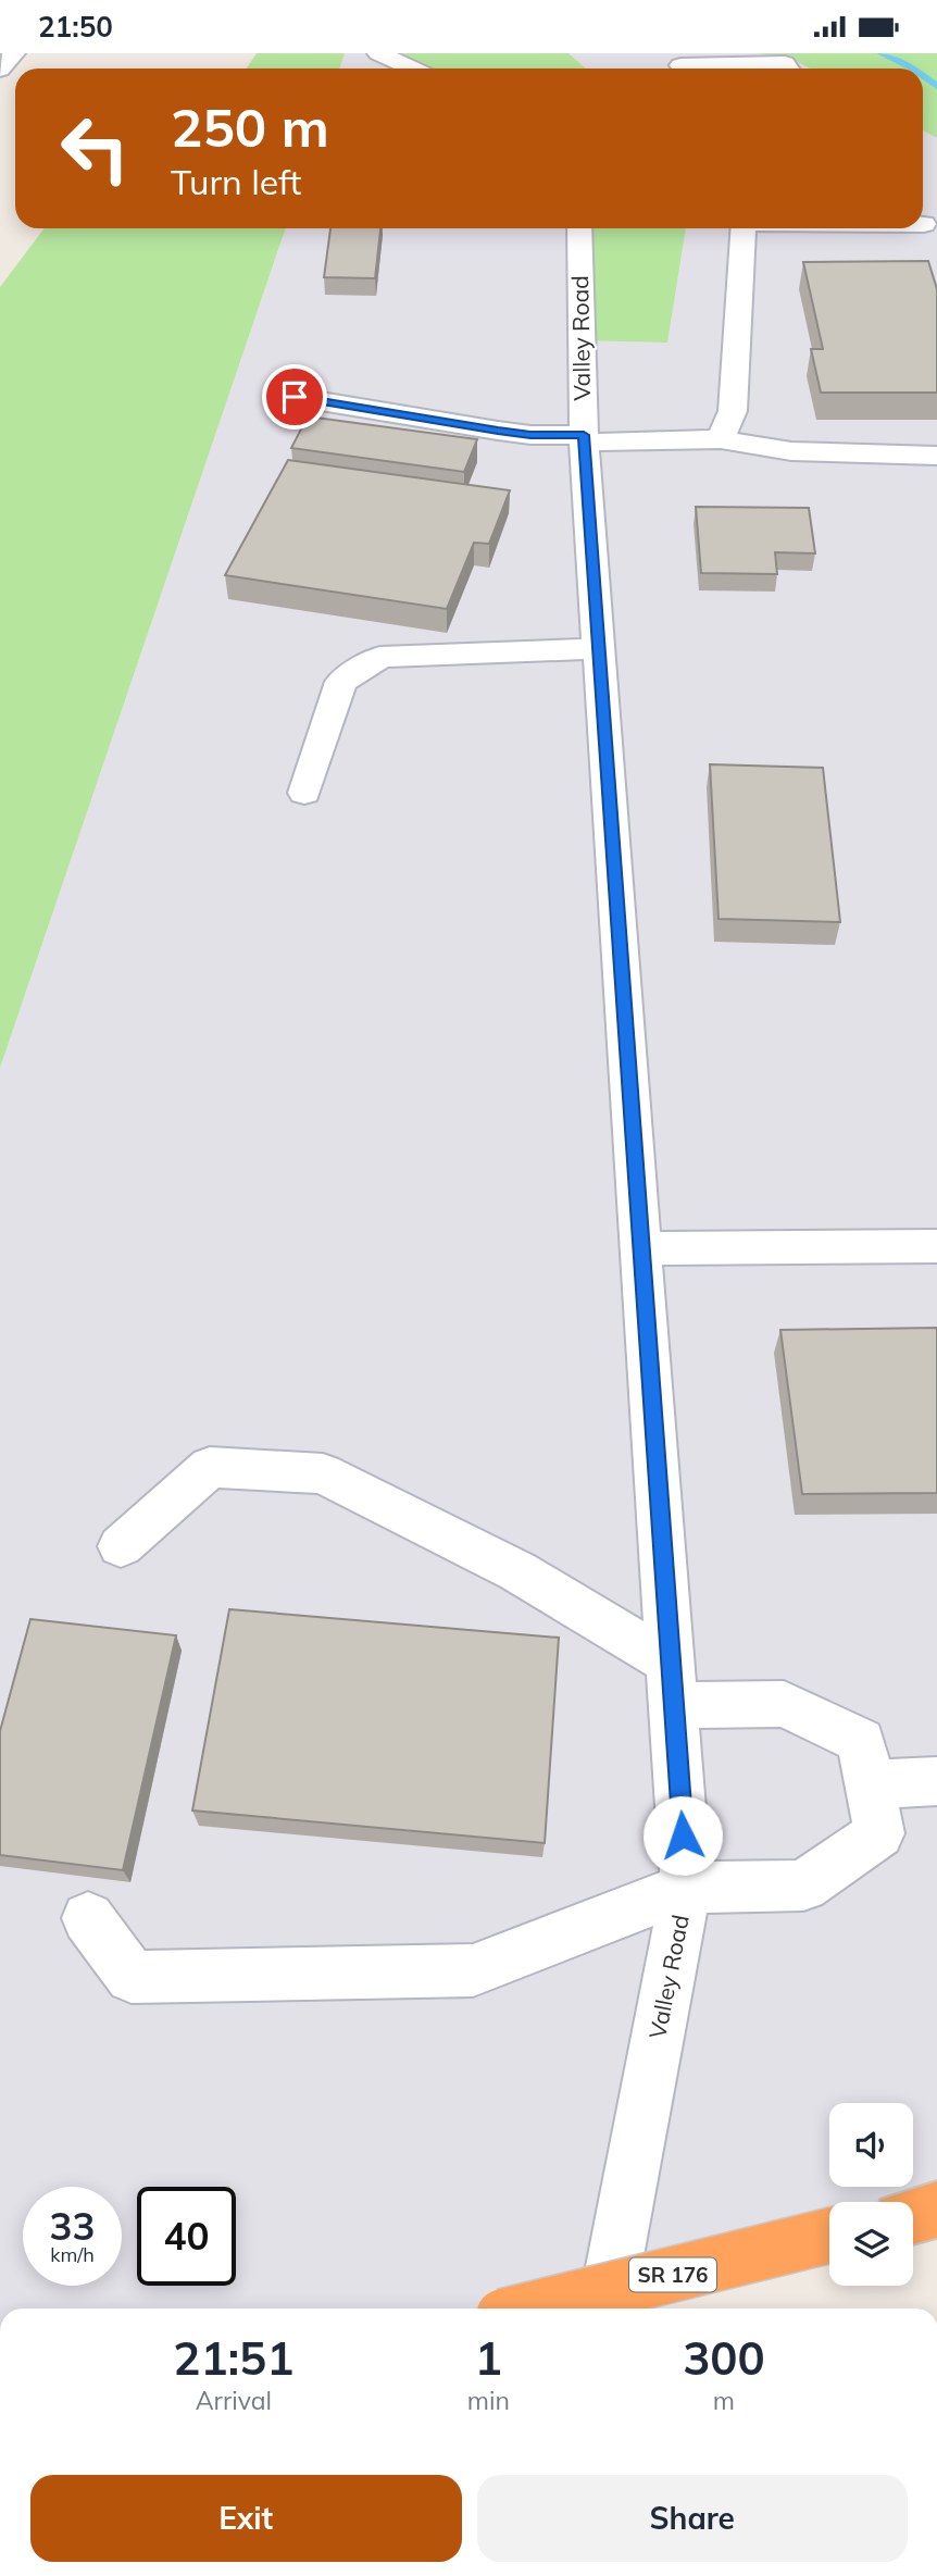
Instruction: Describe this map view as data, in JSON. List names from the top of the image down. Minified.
{"streets":{"highway":["SR 176"],"street":["Valley Road"]},"page":{"status":"21:50","turn":["250 m","Turn left"],"speed":"33 km/h","limit":"40","eta":["21:51","Arrival","1","min","300","m"],"buttons":["Exit","Share"]}}
